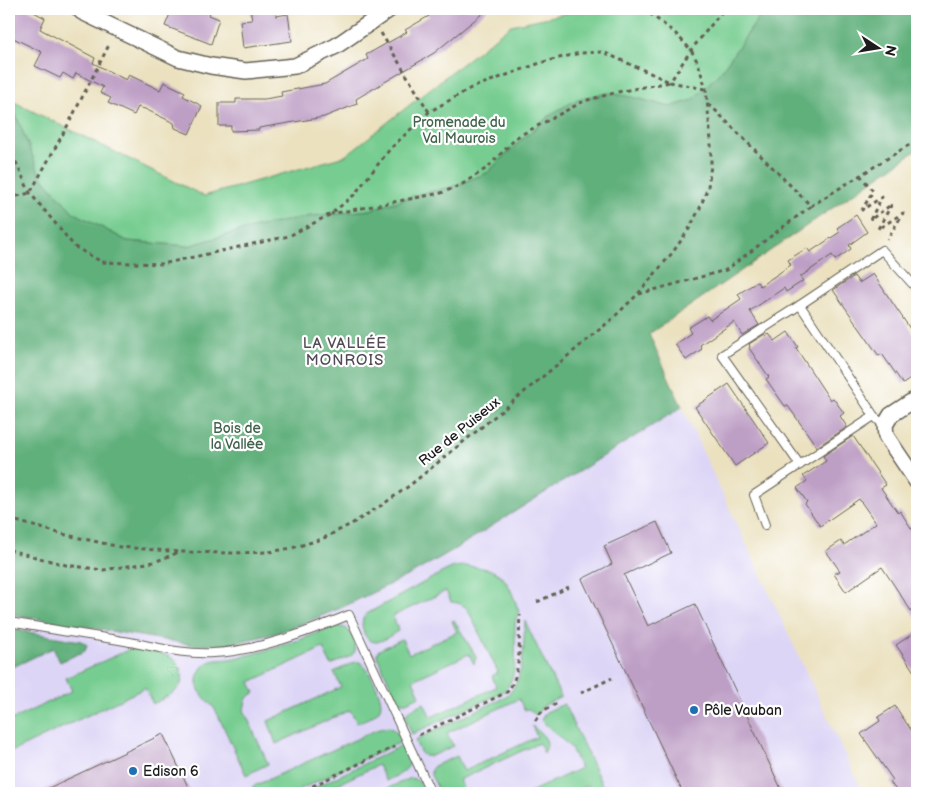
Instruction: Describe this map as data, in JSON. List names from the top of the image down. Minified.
{"streets":{"path":["Rue de Puiseux"]},"districts":["LA VALLÉE MONROIS"],"parks":["Promenade du Val Maurois","Bois de la Vallée"],"places":["Pôle Vauban","Edison 6"],"north":"right"}
